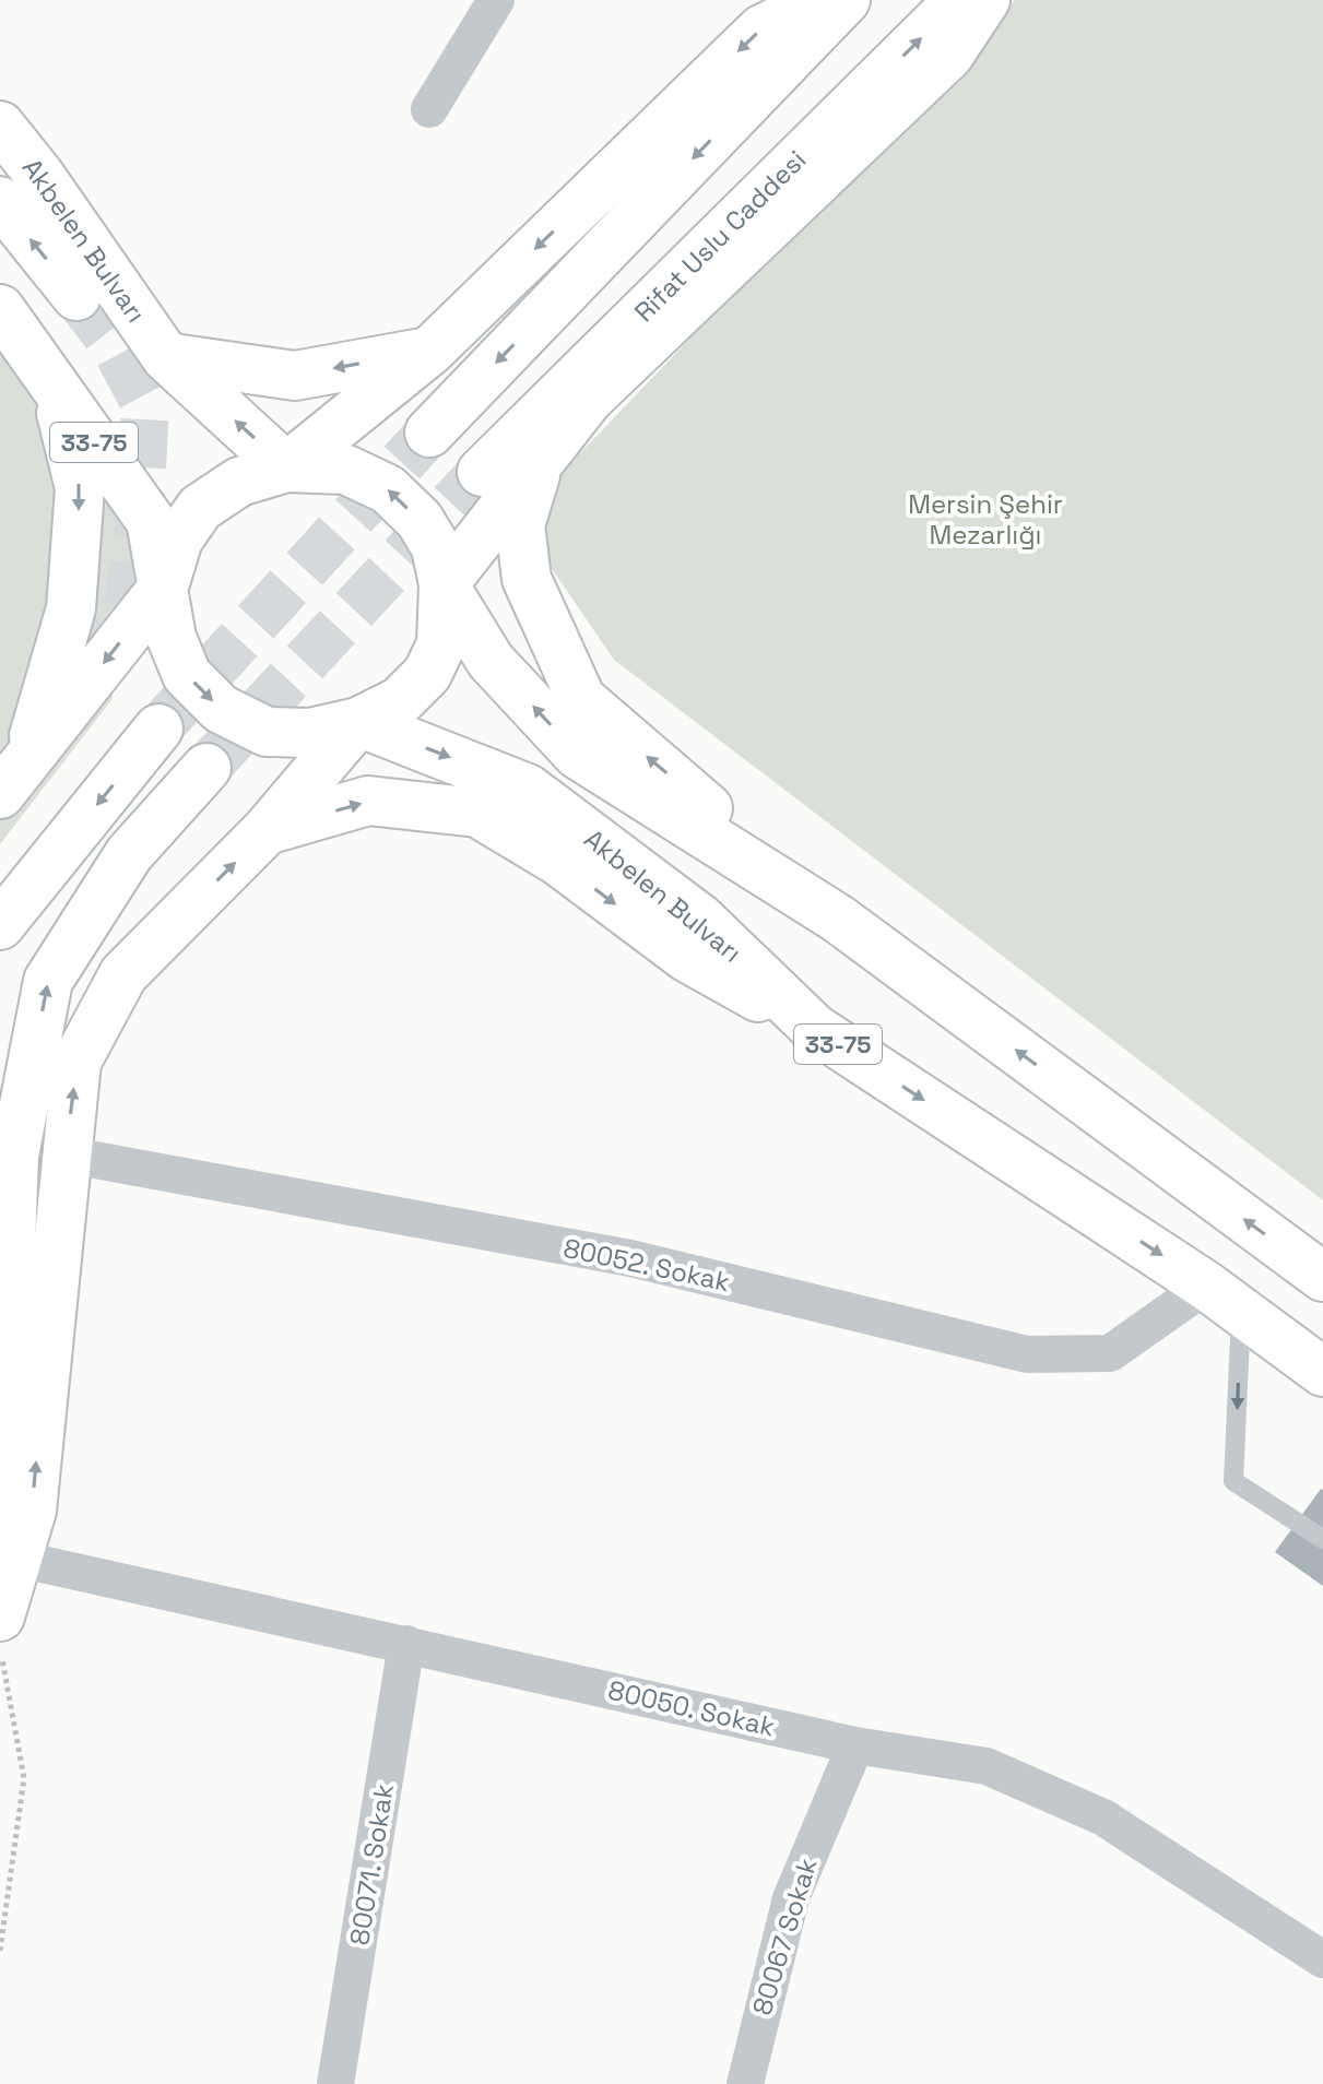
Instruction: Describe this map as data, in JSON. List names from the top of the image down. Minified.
{"streets":{"main road":["Rifat Uslu Caddesi","Akbelen Bulvarı","33-75"],"street":["80052. Sokak","80050. Sokak","80071. Sokak","80067 Sokak"]},"crossings":[["Akbelen Bulvarı","33-75"],["Akbelen Bulvarı","80052. Sokak"],["80050. Sokak","80071. Sokak"],["80050. Sokak","80067 Sokak"]],"parks":["Mersin Şehir Mezarlığı"]}
